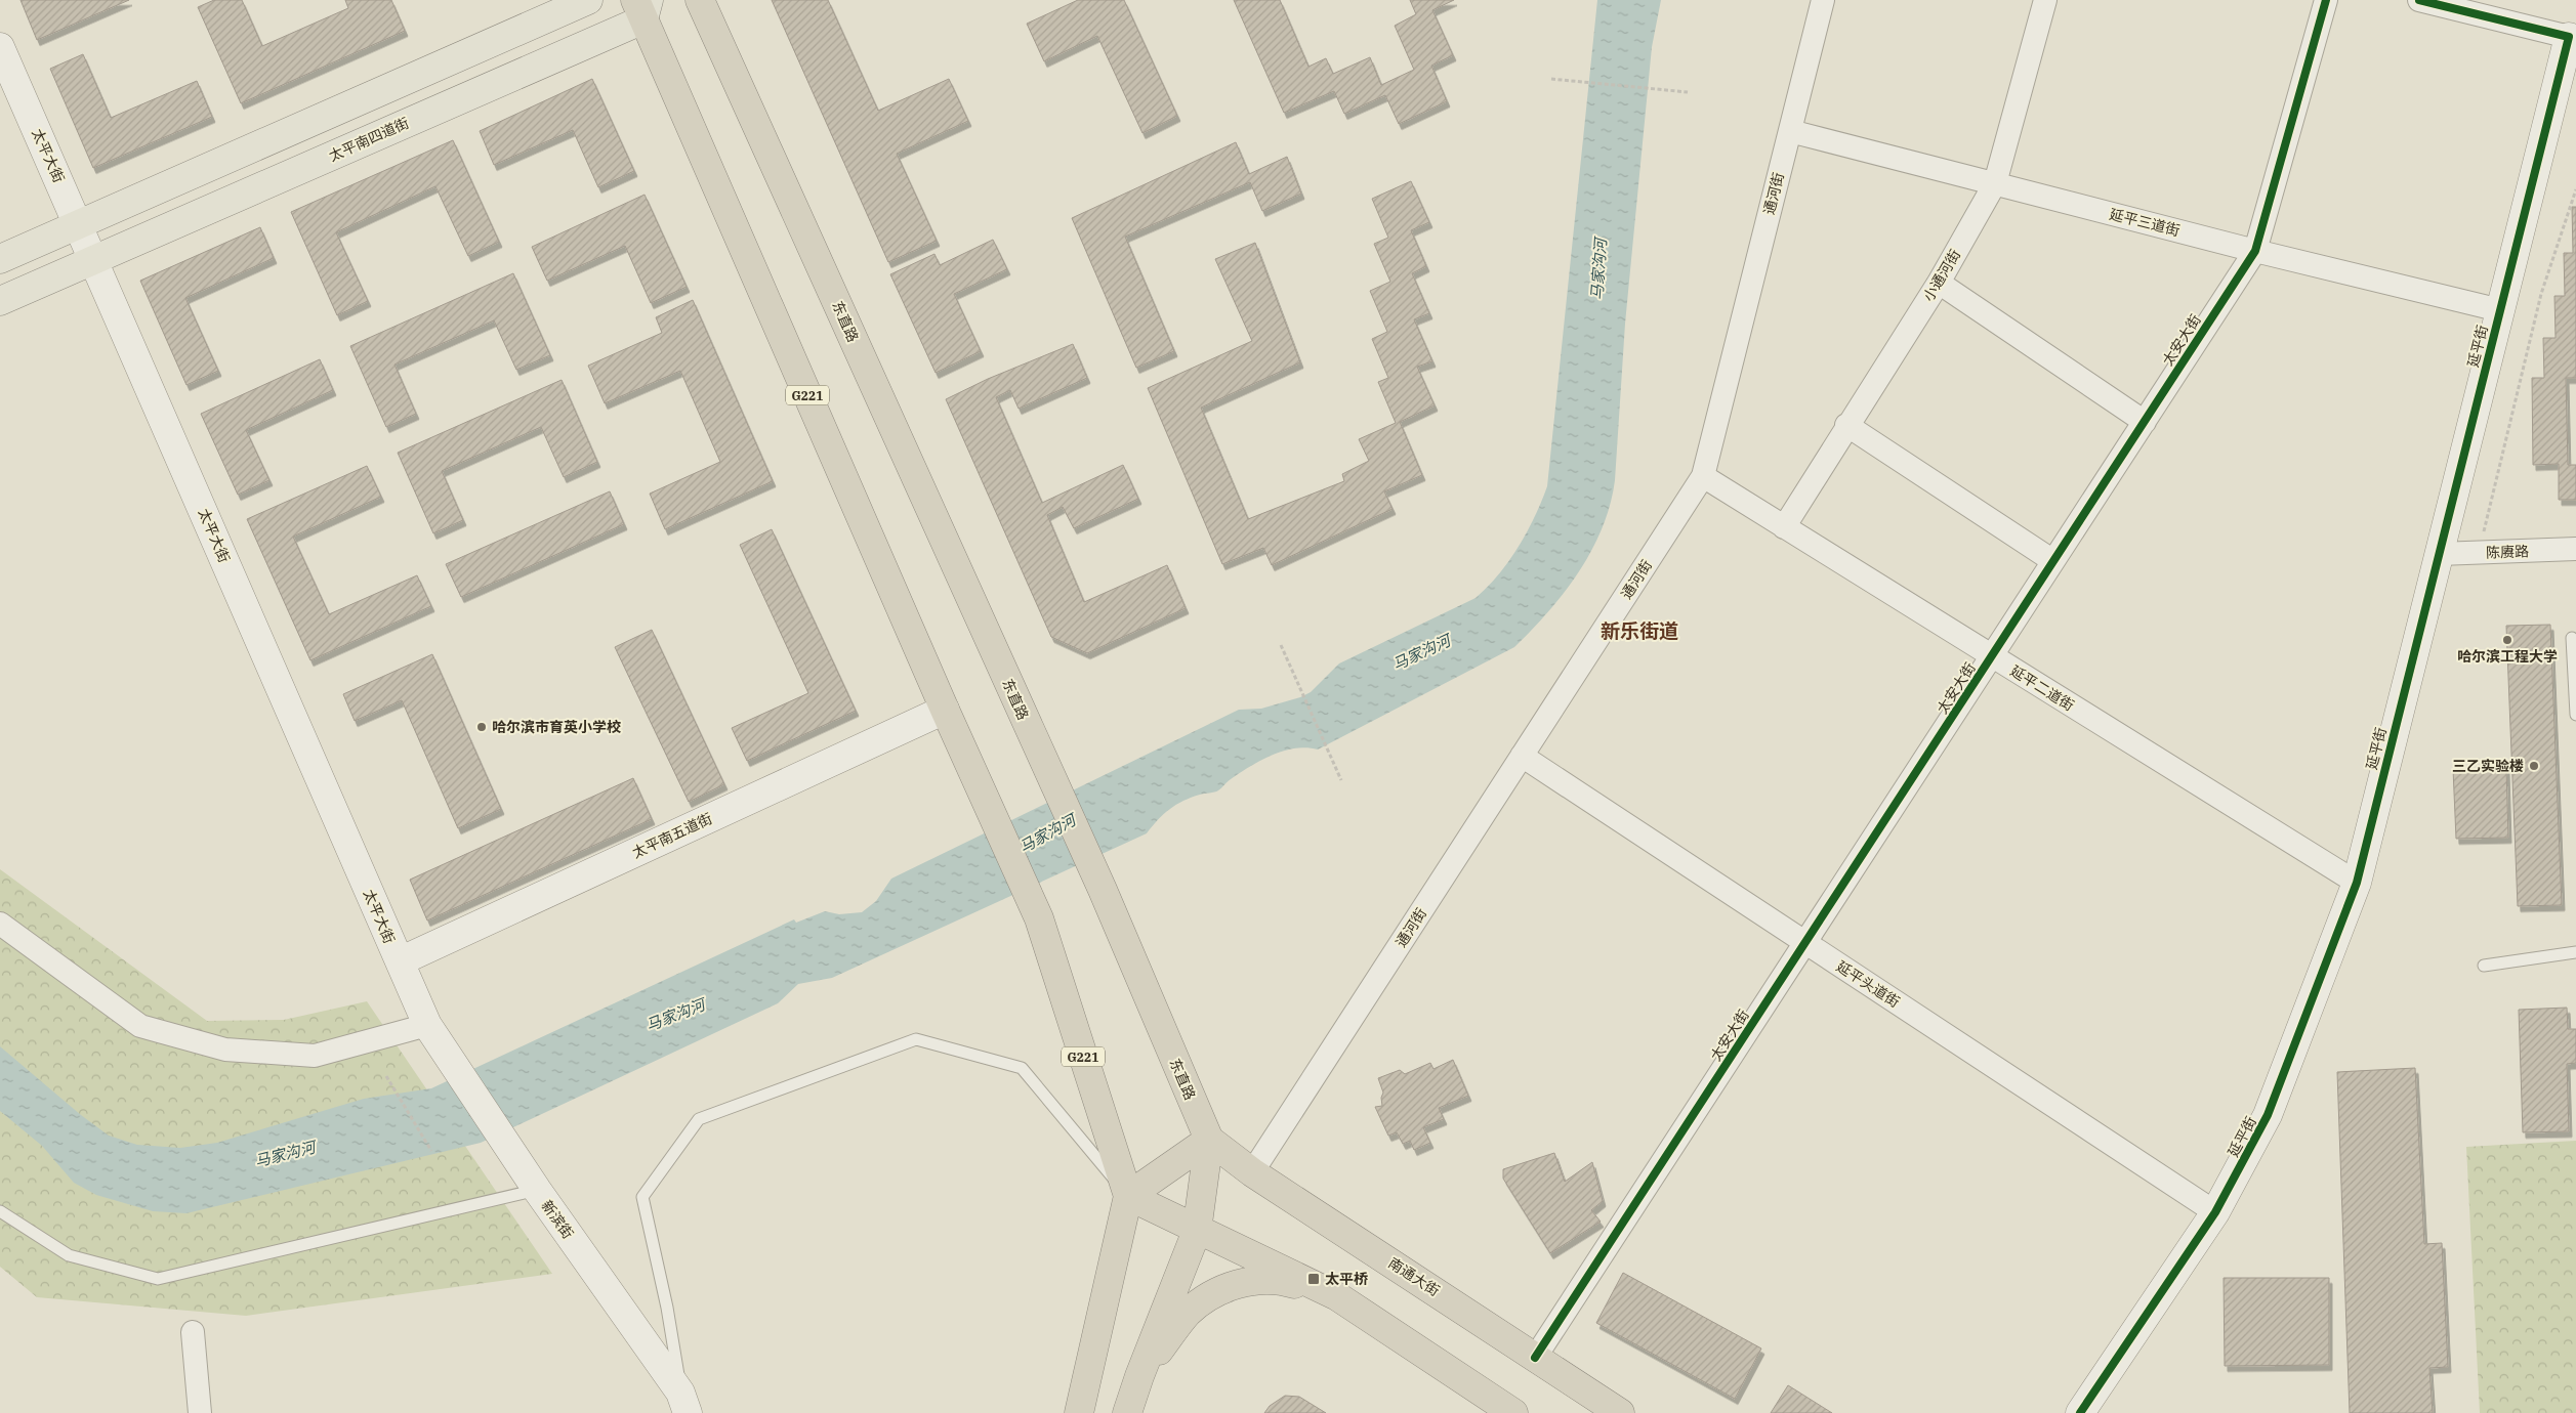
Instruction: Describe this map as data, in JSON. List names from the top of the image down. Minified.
{"streets":{"highway":["东直路","G221","南通大街"],"main road":["太平南四道街"],"street":["太平大街","通河街","延平三道街","小通河街","太安大街","延平街","陈赓路","延平二道街","太平南五道街","延平头道街","新滨街"]},"crossings":[["太平南四道街","太平大街"],["太平南四道街","G221"],["太平大街","太平南五道街"],["太平大街","新滨街"],["通河街","延平三道街"],["通河街","延平二道街"],["通河街","延平头道街"],["通河街","南通大街"],["延平三道街","小通河街"],["延平三道街","太安大街"],["延平三道街","延平街"],["小通河街","延平二道街"],["东直路","南通大街"],["太安大街","延平二道街"],["太安大街","延平头道街"],["太安大街","南通大街"],["延平街","陈赓路"],["延平街","延平二道街"],["延平街","延平头道街"],["G221","太平南五道街"]],"districts":["新乐街道"],"water":["马家沟河"],"places":{"other":["哈尔滨工程大学","哈尔滨市育英小学校","三乙实验楼"],"transit":["太平桥"]}}
